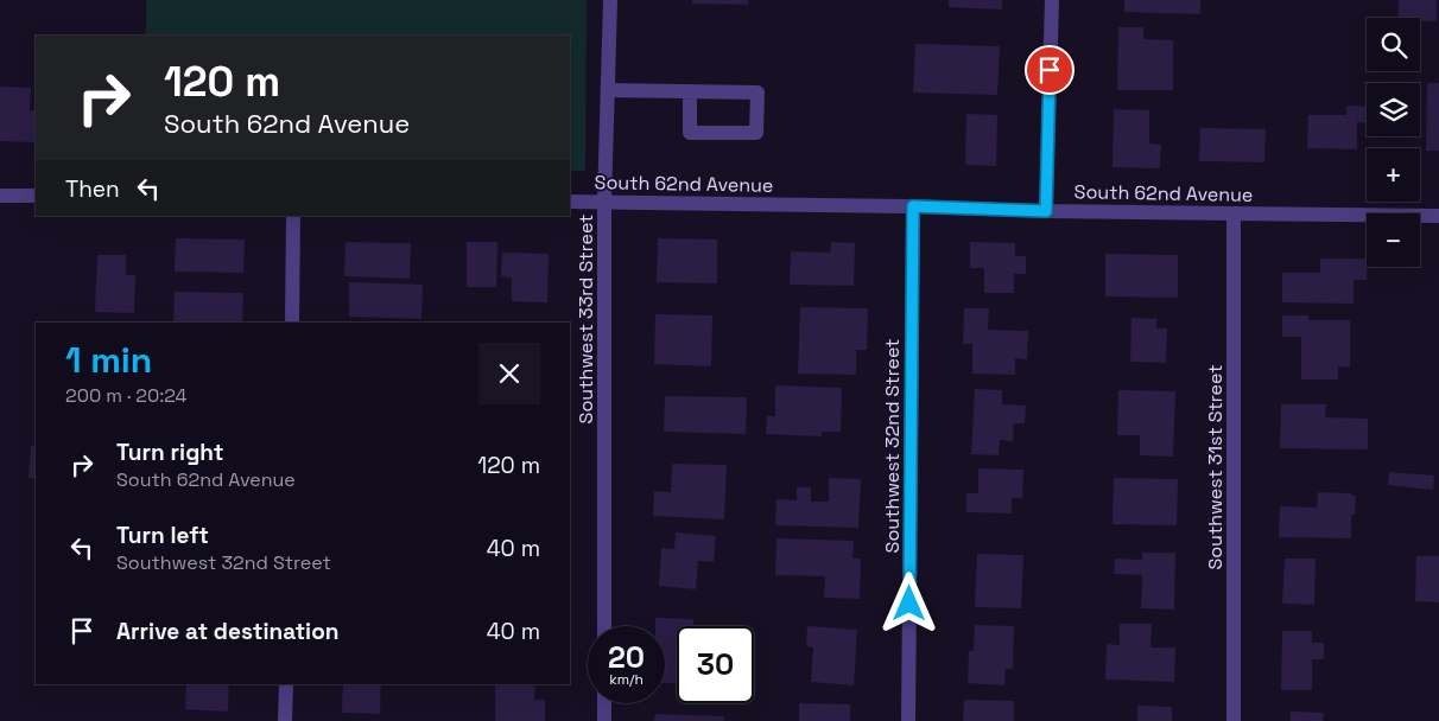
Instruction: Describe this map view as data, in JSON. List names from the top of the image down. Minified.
{"streets":{"street":["South 62nd Avenue","Southwest 33rd Street","Southwest 32nd Street","Southwest 31st Street"]},"crossings":[["South 62nd Avenue","Southwest 33rd Street"],["South 62nd Avenue","Southwest 32nd Street"],["South 62nd Avenue","Southwest 31st Street"]],"page":{"map_buttons":["+","−"],"turn":["120 m","South 62nd Avenue"],"then":"Then","heading":["1 min","200 m · 20:24"],"list":[{"name":"Turn right","note":"South 62nd Avenue","value":"120 m"},{"name":"Turn left","note":"Southwest 32nd Street","value":"40 m"},{"name":"Arrive at destination","value":"40 m"}],"speed":"20 km/h","limit":"30"}}
